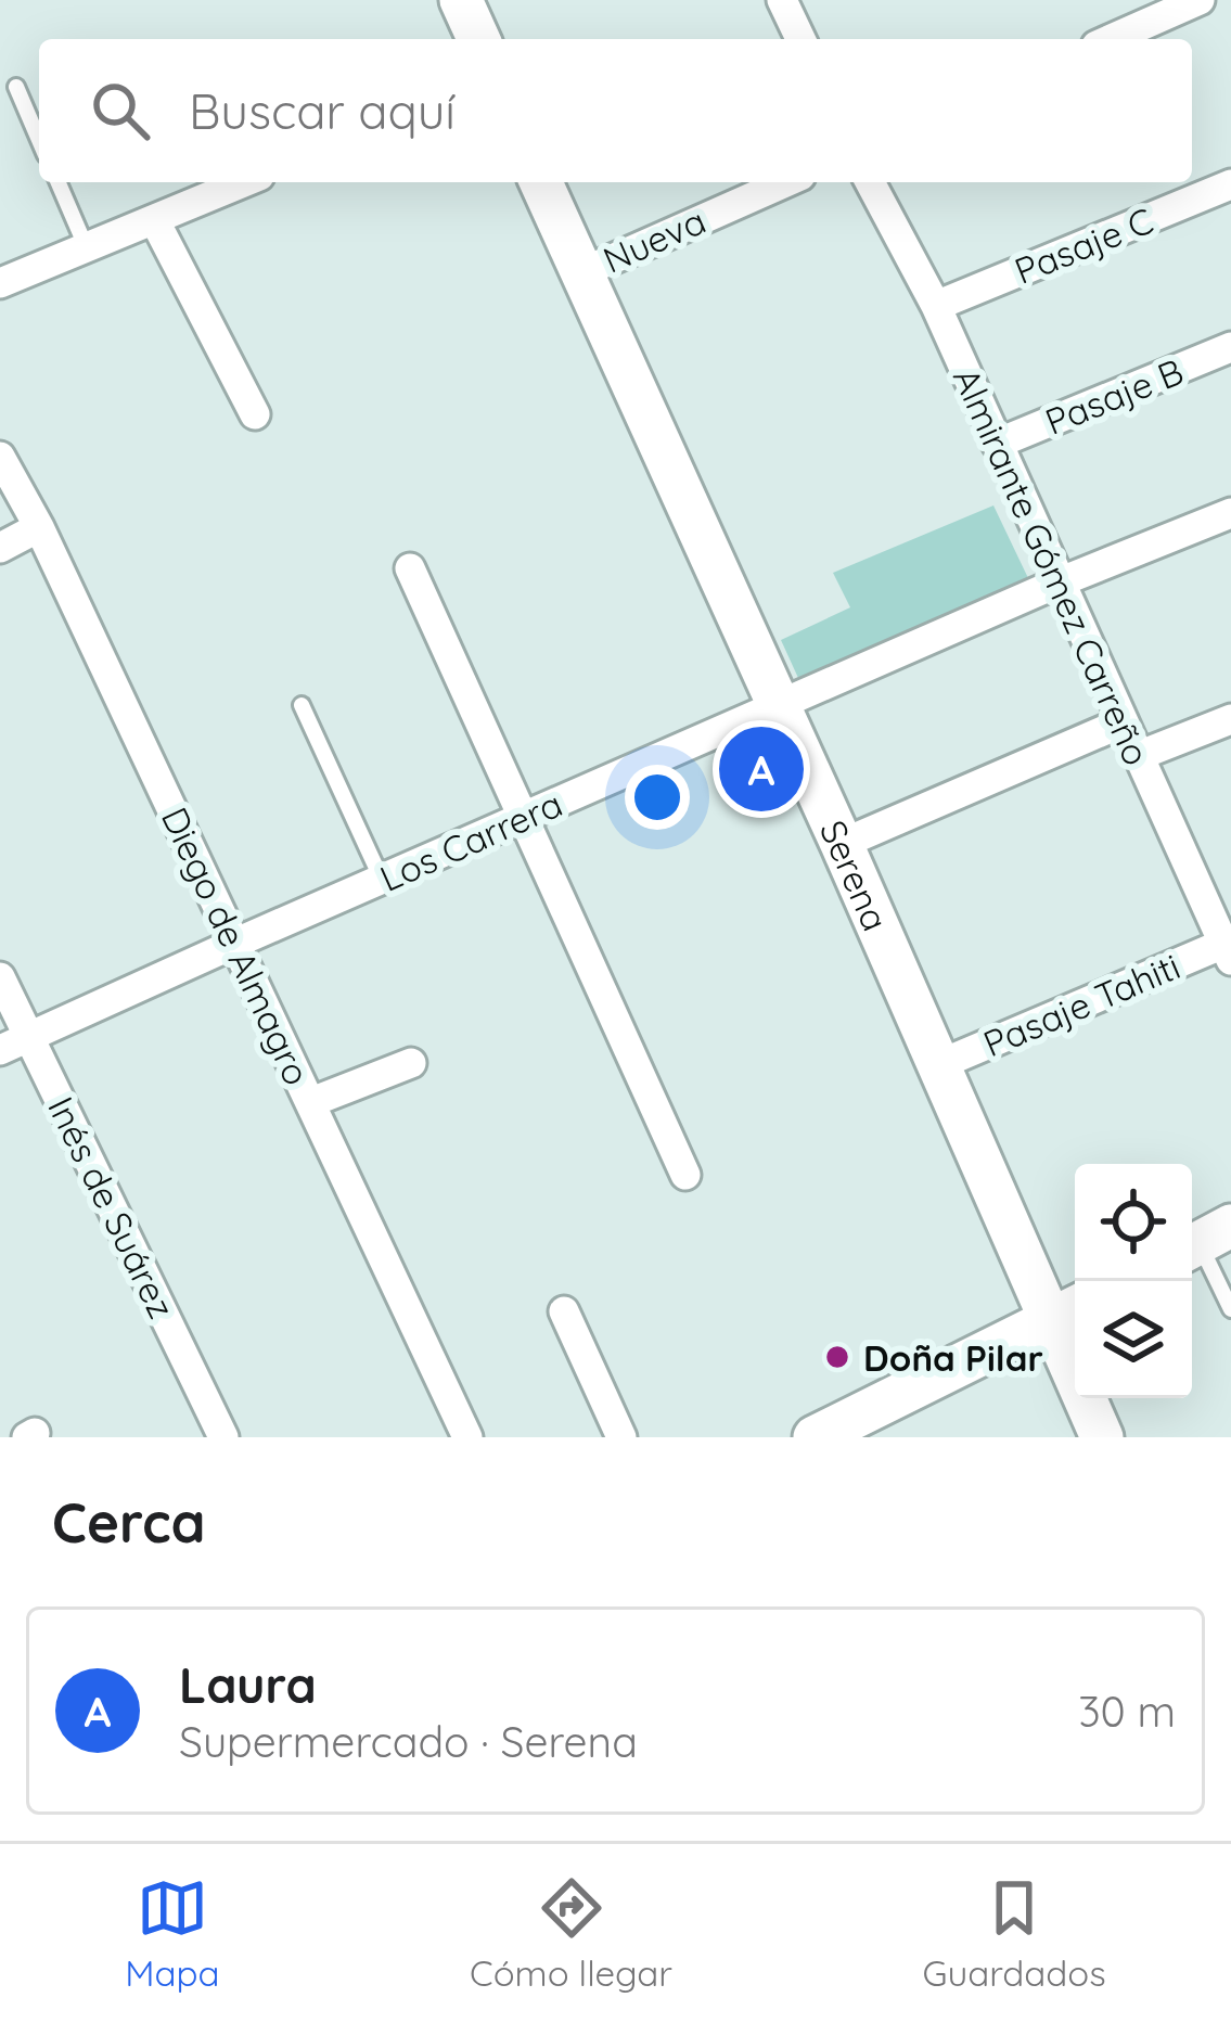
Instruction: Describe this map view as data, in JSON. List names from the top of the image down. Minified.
{"streets":{"street":["Nueva","Pasaje C","Pasaje B","Almirante Gómez Carreño","Los Carrera","Serena","Diego de Almagro","Pasaje Tahiti","Inés de Suárez"]},"crossings":[["Nueva","Serena"],["Pasaje C","Almirante Gómez Carreño"],["Pasaje B","Almirante Gómez Carreño"],["Almirante Gómez Carreño","Los Carrera"],["Almirante Gómez Carreño","Pasaje Tahiti"],["Los Carrera","Serena"],["Los Carrera","Diego de Almagro"],["Los Carrera","Inés de Suárez"],["Serena","Pasaje Tahiti"]],"places":["Doña Pilar"],"page":{"search":"Buscar aquí","pins":"A","heading":"Cerca","list":[{"mark":"A","name":"Laura","note":"Supermercado · Serena","value":"30 m"}],"nav":["Mapa","Cómo llegar","Guardados"]}}
